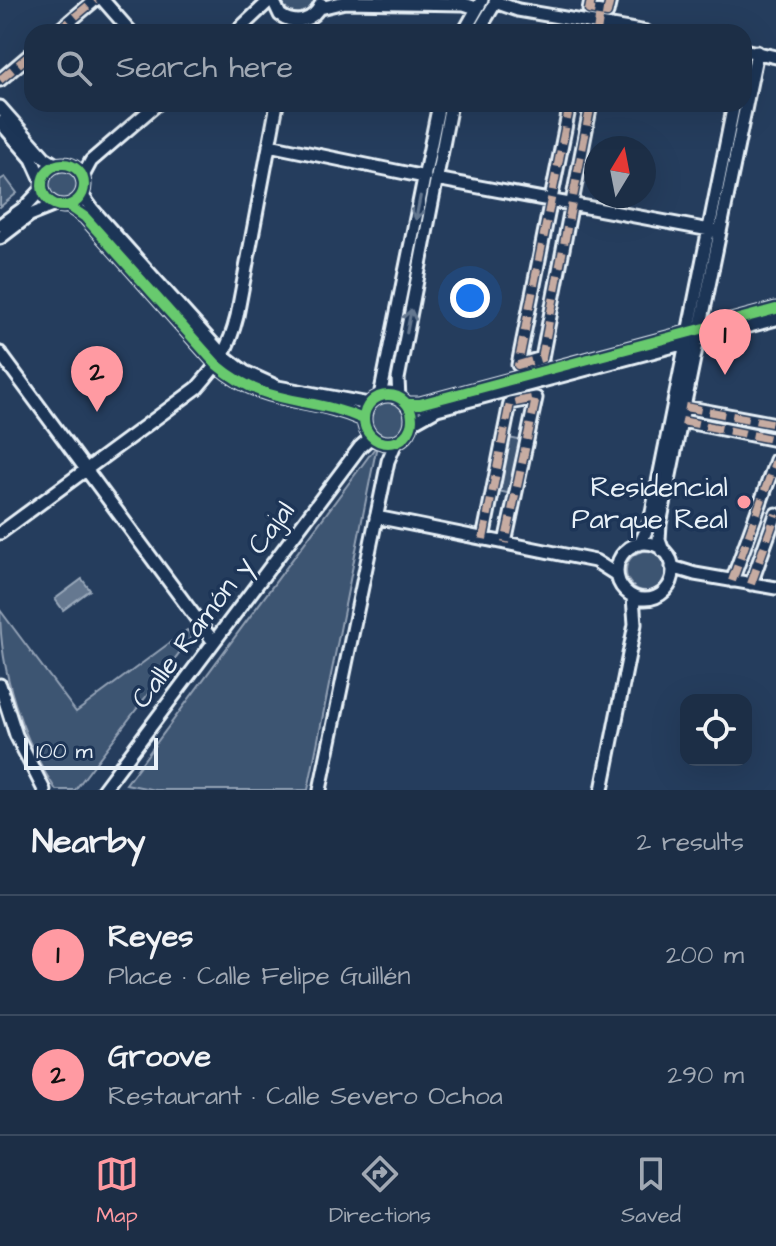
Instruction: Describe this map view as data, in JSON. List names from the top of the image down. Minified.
{"streets":{"street":["Calle Ramón y Cajal"]},"places":["Residencial Parque Real"],"scale_bar":"100 m","north":"top","page":{"search":"Search here","pins":["1","2"],"scale":"100 m","heading":["Nearby","2 results"],"list":[{"mark":"1","name":"Reyes","note":"Place · Calle Felipe Guillén","value":"200 m"},{"mark":"2","name":"Groove","note":"Restaurant · Calle Severo Ochoa","value":"290 m"}],"nav":["Map","Directions","Saved"]}}
